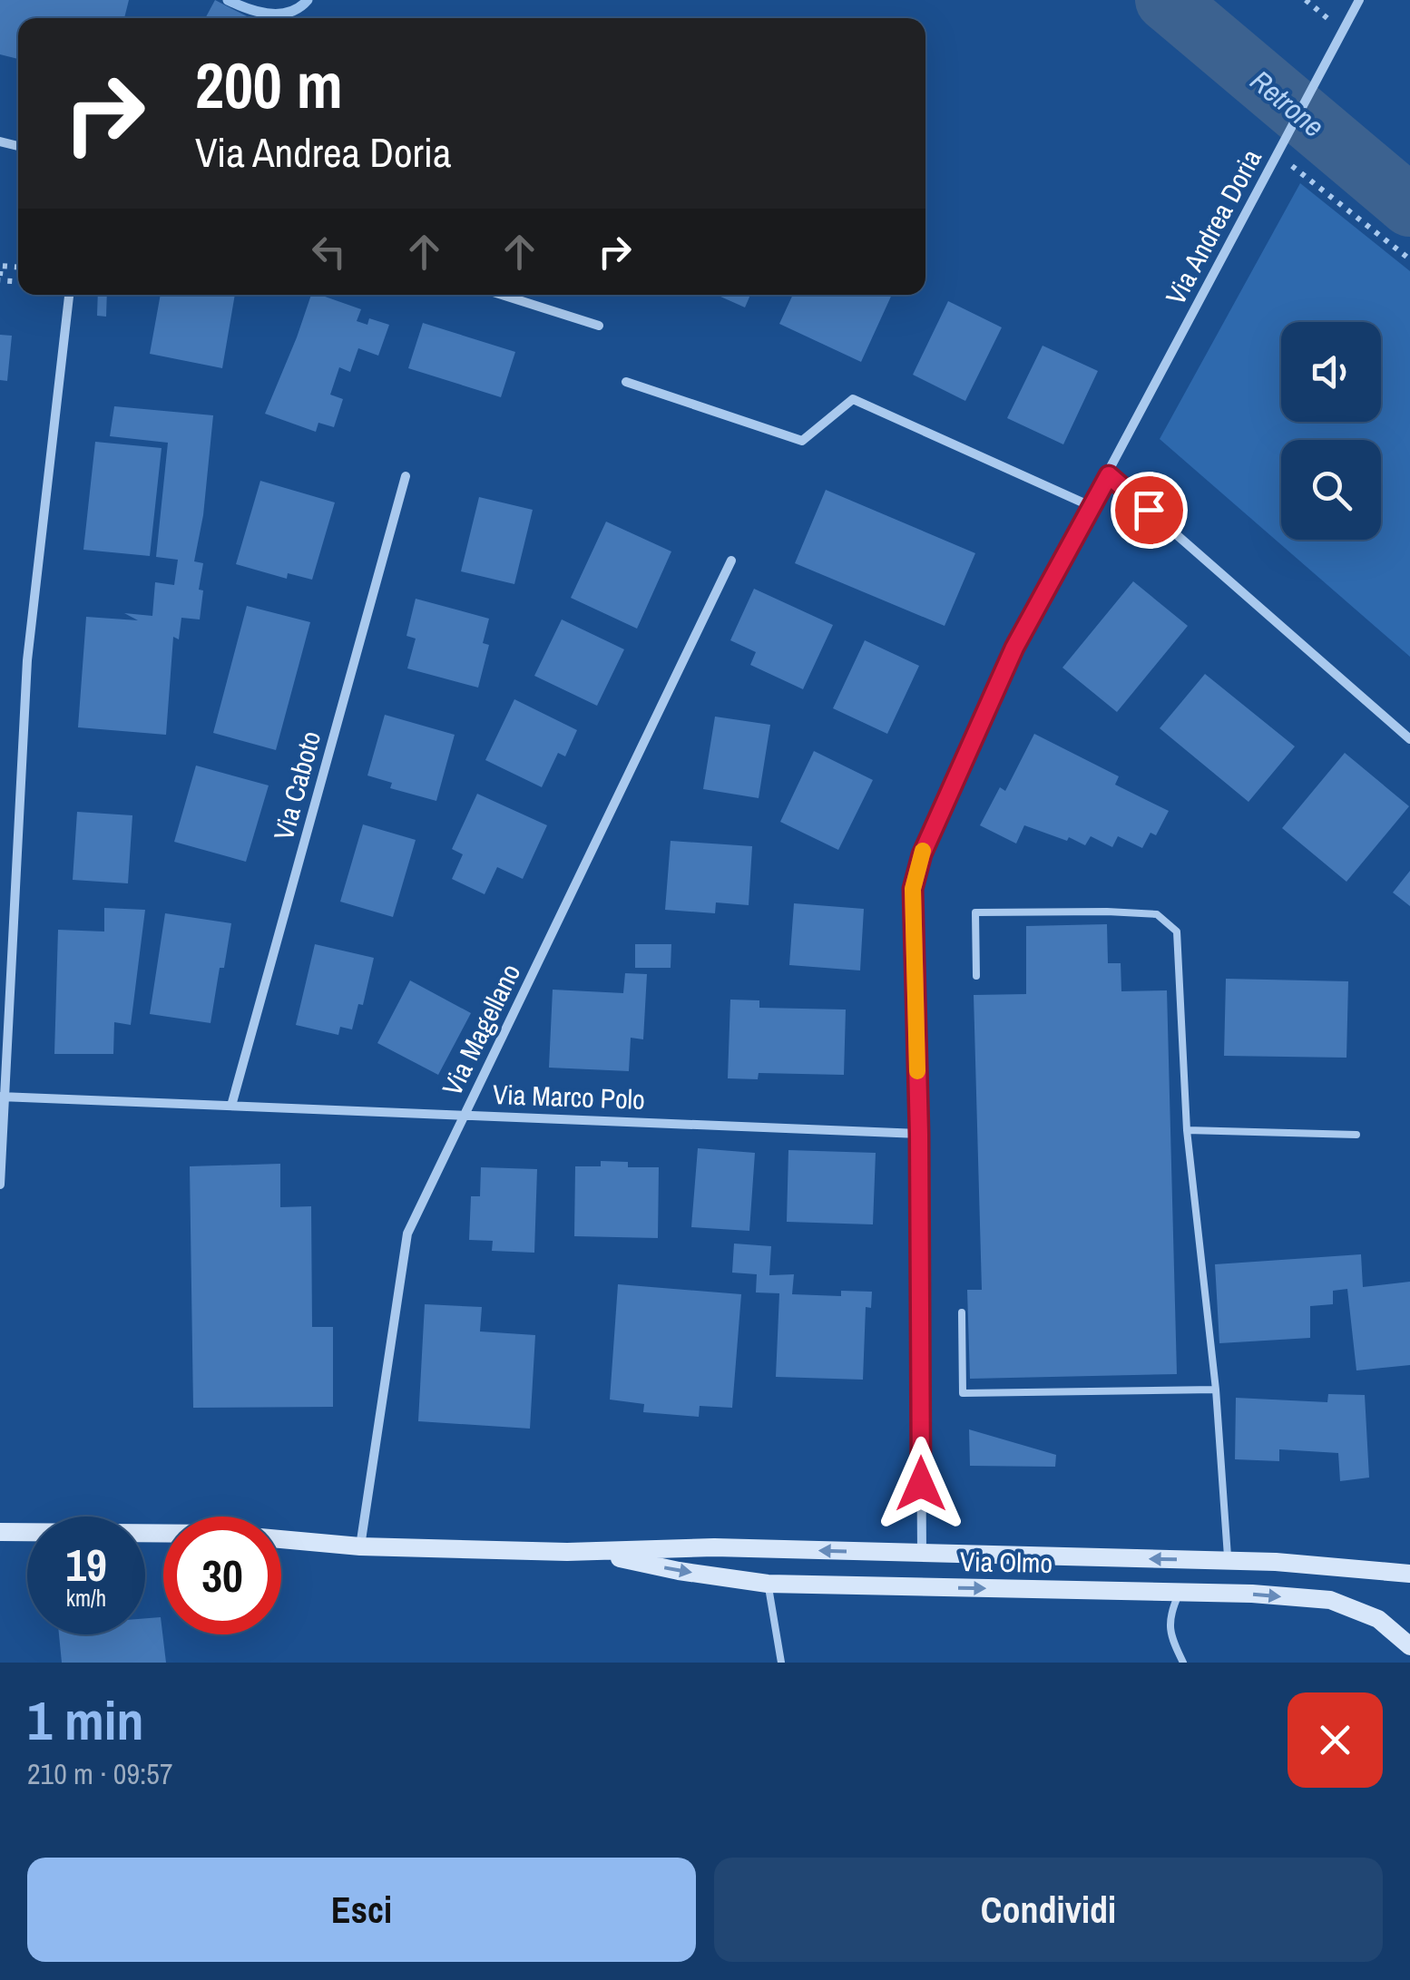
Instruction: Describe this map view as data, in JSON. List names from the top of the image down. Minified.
{"streets":{"main road":["Via Olmo"],"street":["Via Andrea Doria","Via Caboto","Via Magellano","Via Marco Polo"]},"crossings":[["Via Andrea Doria","Via Marco Polo"],["Via Andrea Doria","Via Olmo"],["Via Caboto","Via Marco Polo"],["Via Magellano","Via Marco Polo"],["Via Magellano","Via Olmo"]],"water":["Retrone"],"page":{"turn":["200 m","Via Andrea Doria"],"speed":"19 km/h","limit":"30","heading":["1 min","210 m · 09:57"],"buttons":["Esci","Condividi"]}}
